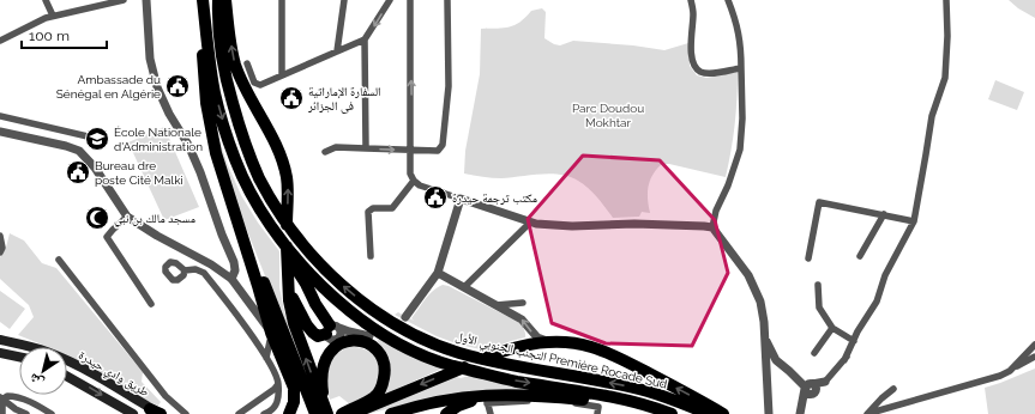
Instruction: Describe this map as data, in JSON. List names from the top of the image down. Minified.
{"streets":{"highway":["التجنب الجنوبي الأول Première Rocade Sud"],"main road":["طريق وادي حيدرة"]},"parks":["Parc Doudou Mokhtar"],"places":{"public building":["Ambassade du Sénégal en Algérie","السفارة الإماراتية فى الجزائر","Bureau dre poste Cité Malki","مكتب ترجمة حيدرة"],"school or university":["École Nationale d'Administration"],"mosque":["مسجد مالك بن نبي"]},"scale_bar":"100 m","north":"bottom left"}
